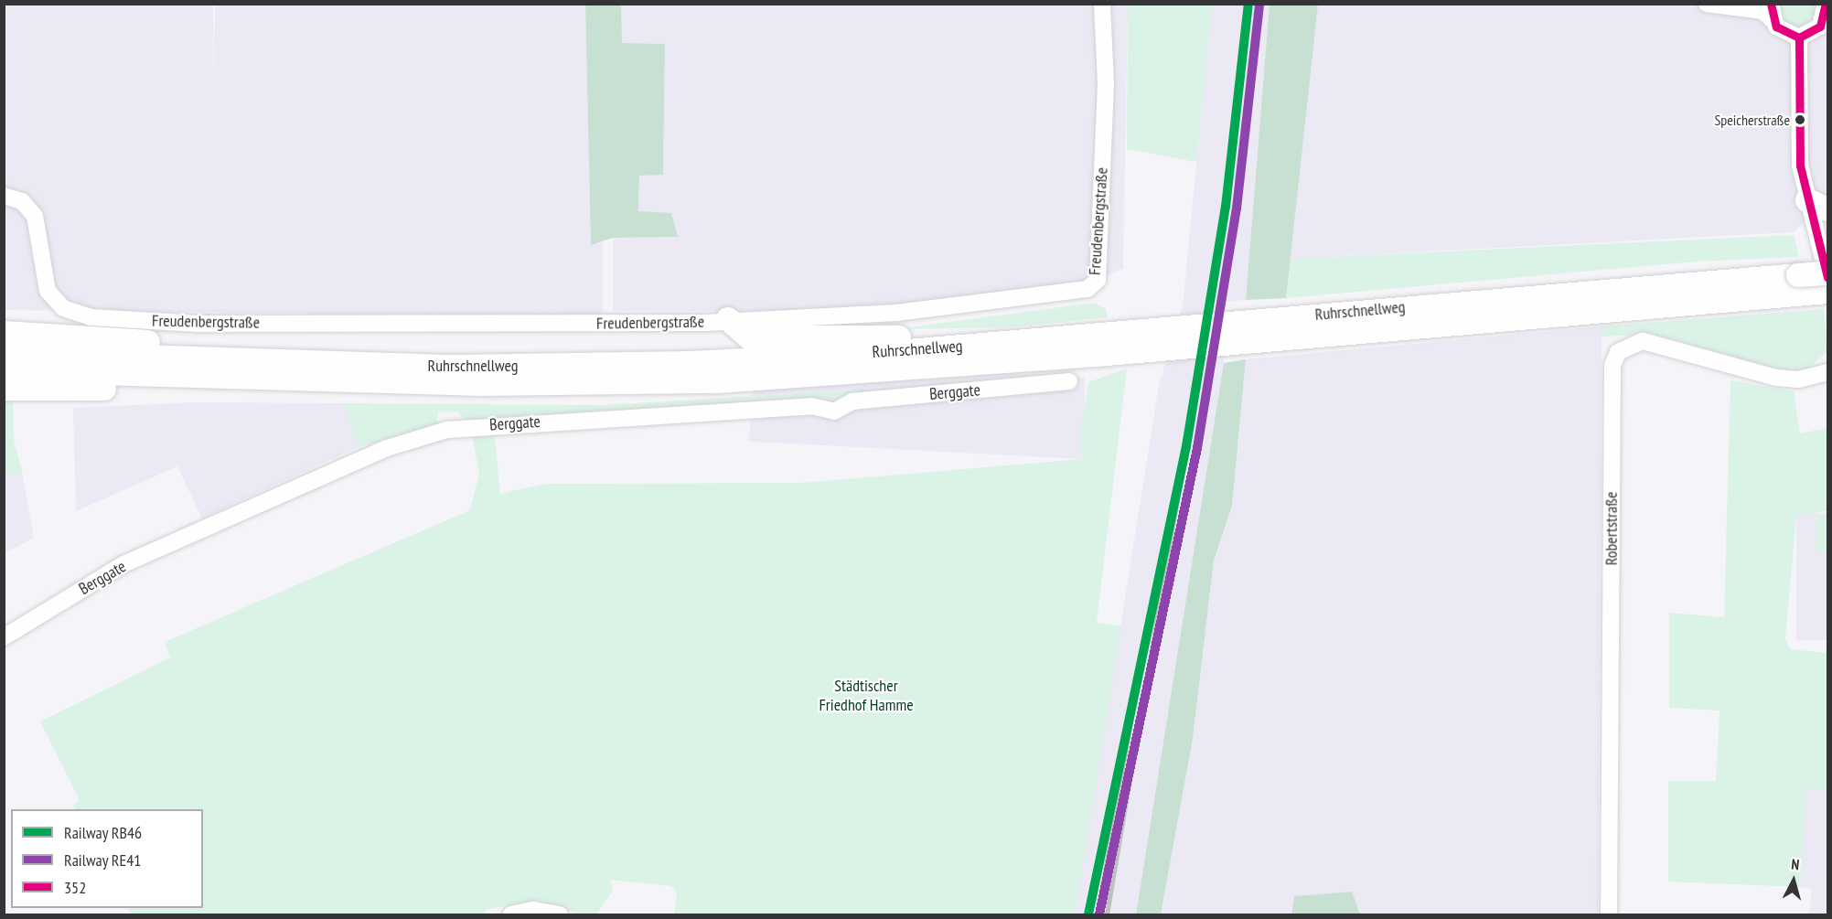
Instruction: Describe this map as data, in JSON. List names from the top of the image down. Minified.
{"streets":{"highway":["Ruhrschnellweg"],"street":["Freudenbergstraße","Berggate","Robertstraße"]},"parks":["Städtischer Friedhof Hamme"],"places":["Speicherstraße"],"lines":["rail line RB46","transit line 352","rail line RE41"],"legend":["Railway RB46","Railway RE41","352"],"north":"top"}
